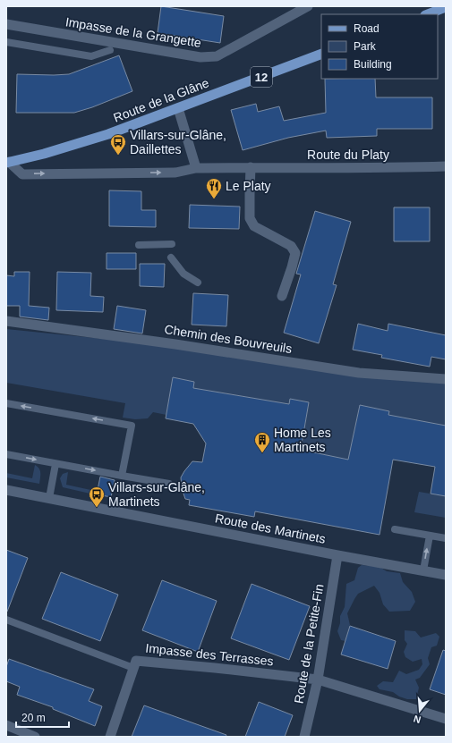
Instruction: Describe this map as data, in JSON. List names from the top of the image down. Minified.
{"streets":{"main road":["12","Route de la Glâne"],"street":["Impasse de la Grangette","Route du Platy","Chemin des Bouvreuils","Route des Martinets","Route de la Petite-Fin","Impasse des Terrasses"]},"crossings":[["Route de la Glâne","Route du Platy"],["Route des Martinets","Route de la Petite-Fin"],["Route de la Petite-Fin","Impasse des Terrasses"]],"one_way":["Route du Platy"],"places":{"bus stop":["Villars-sur-Glâne, Daillettes","Villars-sur-Glâne, Martinets"],"restaurant":["Le Platy"],"building":["Home Les Martinets"]},"legend":["Road","Park","Building"],"scale_bar":"20 m","north":"bottom"}
